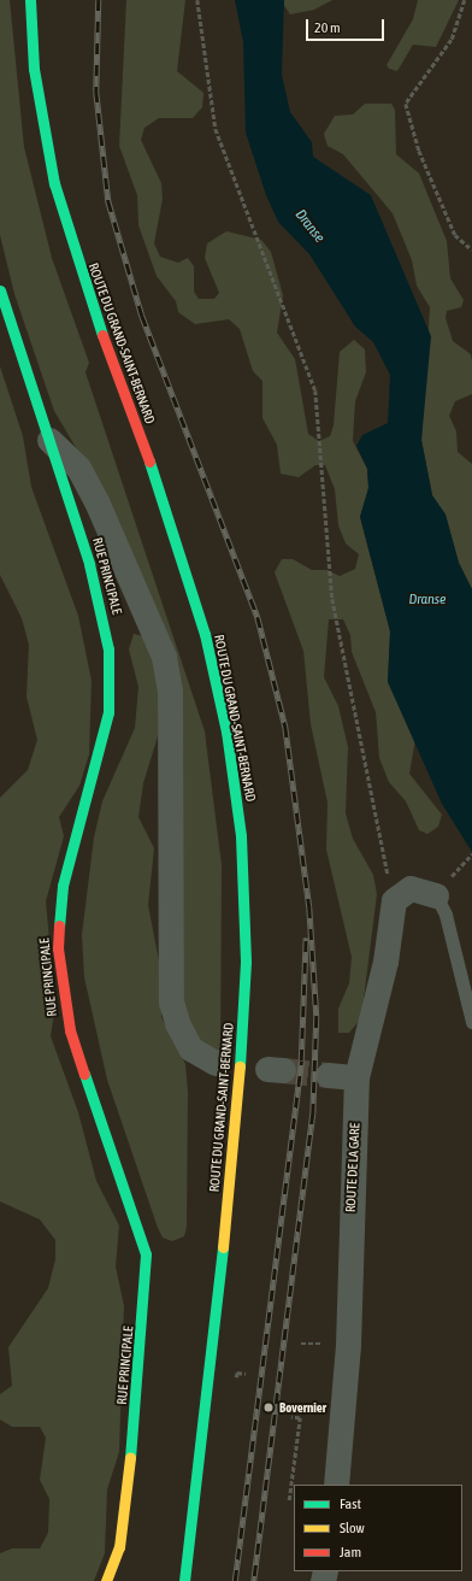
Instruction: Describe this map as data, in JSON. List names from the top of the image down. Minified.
{"streets":{"main road":["ROUTE DU GRAND-SAINT-BERNARD","RUE PRINCIPALE"],"street":["ROUTE DE LA GARE"]},"water":["Dranse"],"places":["Bovernier"],"legend":["Fast","Slow","Jam"],"scale_bar":"20 m"}
